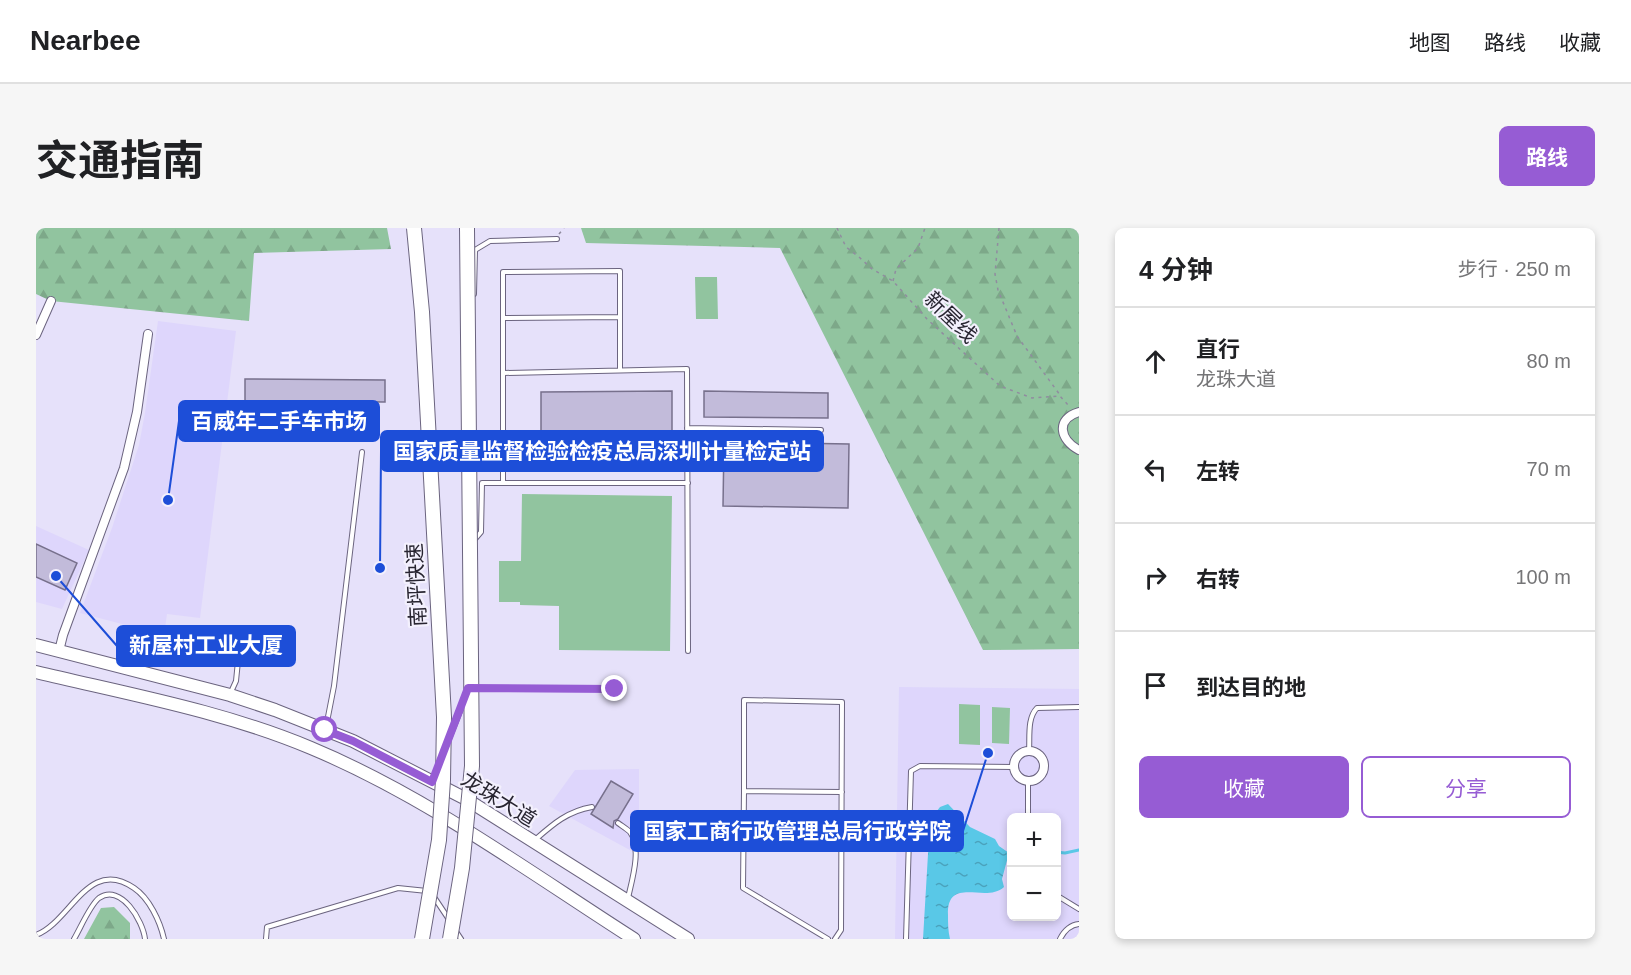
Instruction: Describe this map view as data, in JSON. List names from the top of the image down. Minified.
{"streets":{"highway":["南坪快速"],"main road":["龙珠大道"],"path":["新屋线"]},"places":["百威年二手车市场","国家质量监督检验检疫总局深圳计量检定站","新屋村工业大厦","国家工商行政管理总局行政学院"],"page":{"header":"Nearbee","nav":["地图","路线","收藏"],"title":"交通指南","buttons":["路线",["收藏","分享"]],"heading":["4 分钟","步行 · 250 m"],"list":[["直行","龙珠大道","80 m"],["左转","70 m"],["右转","100 m"],"到达目的地"],"map_buttons":["+","−"]}}
